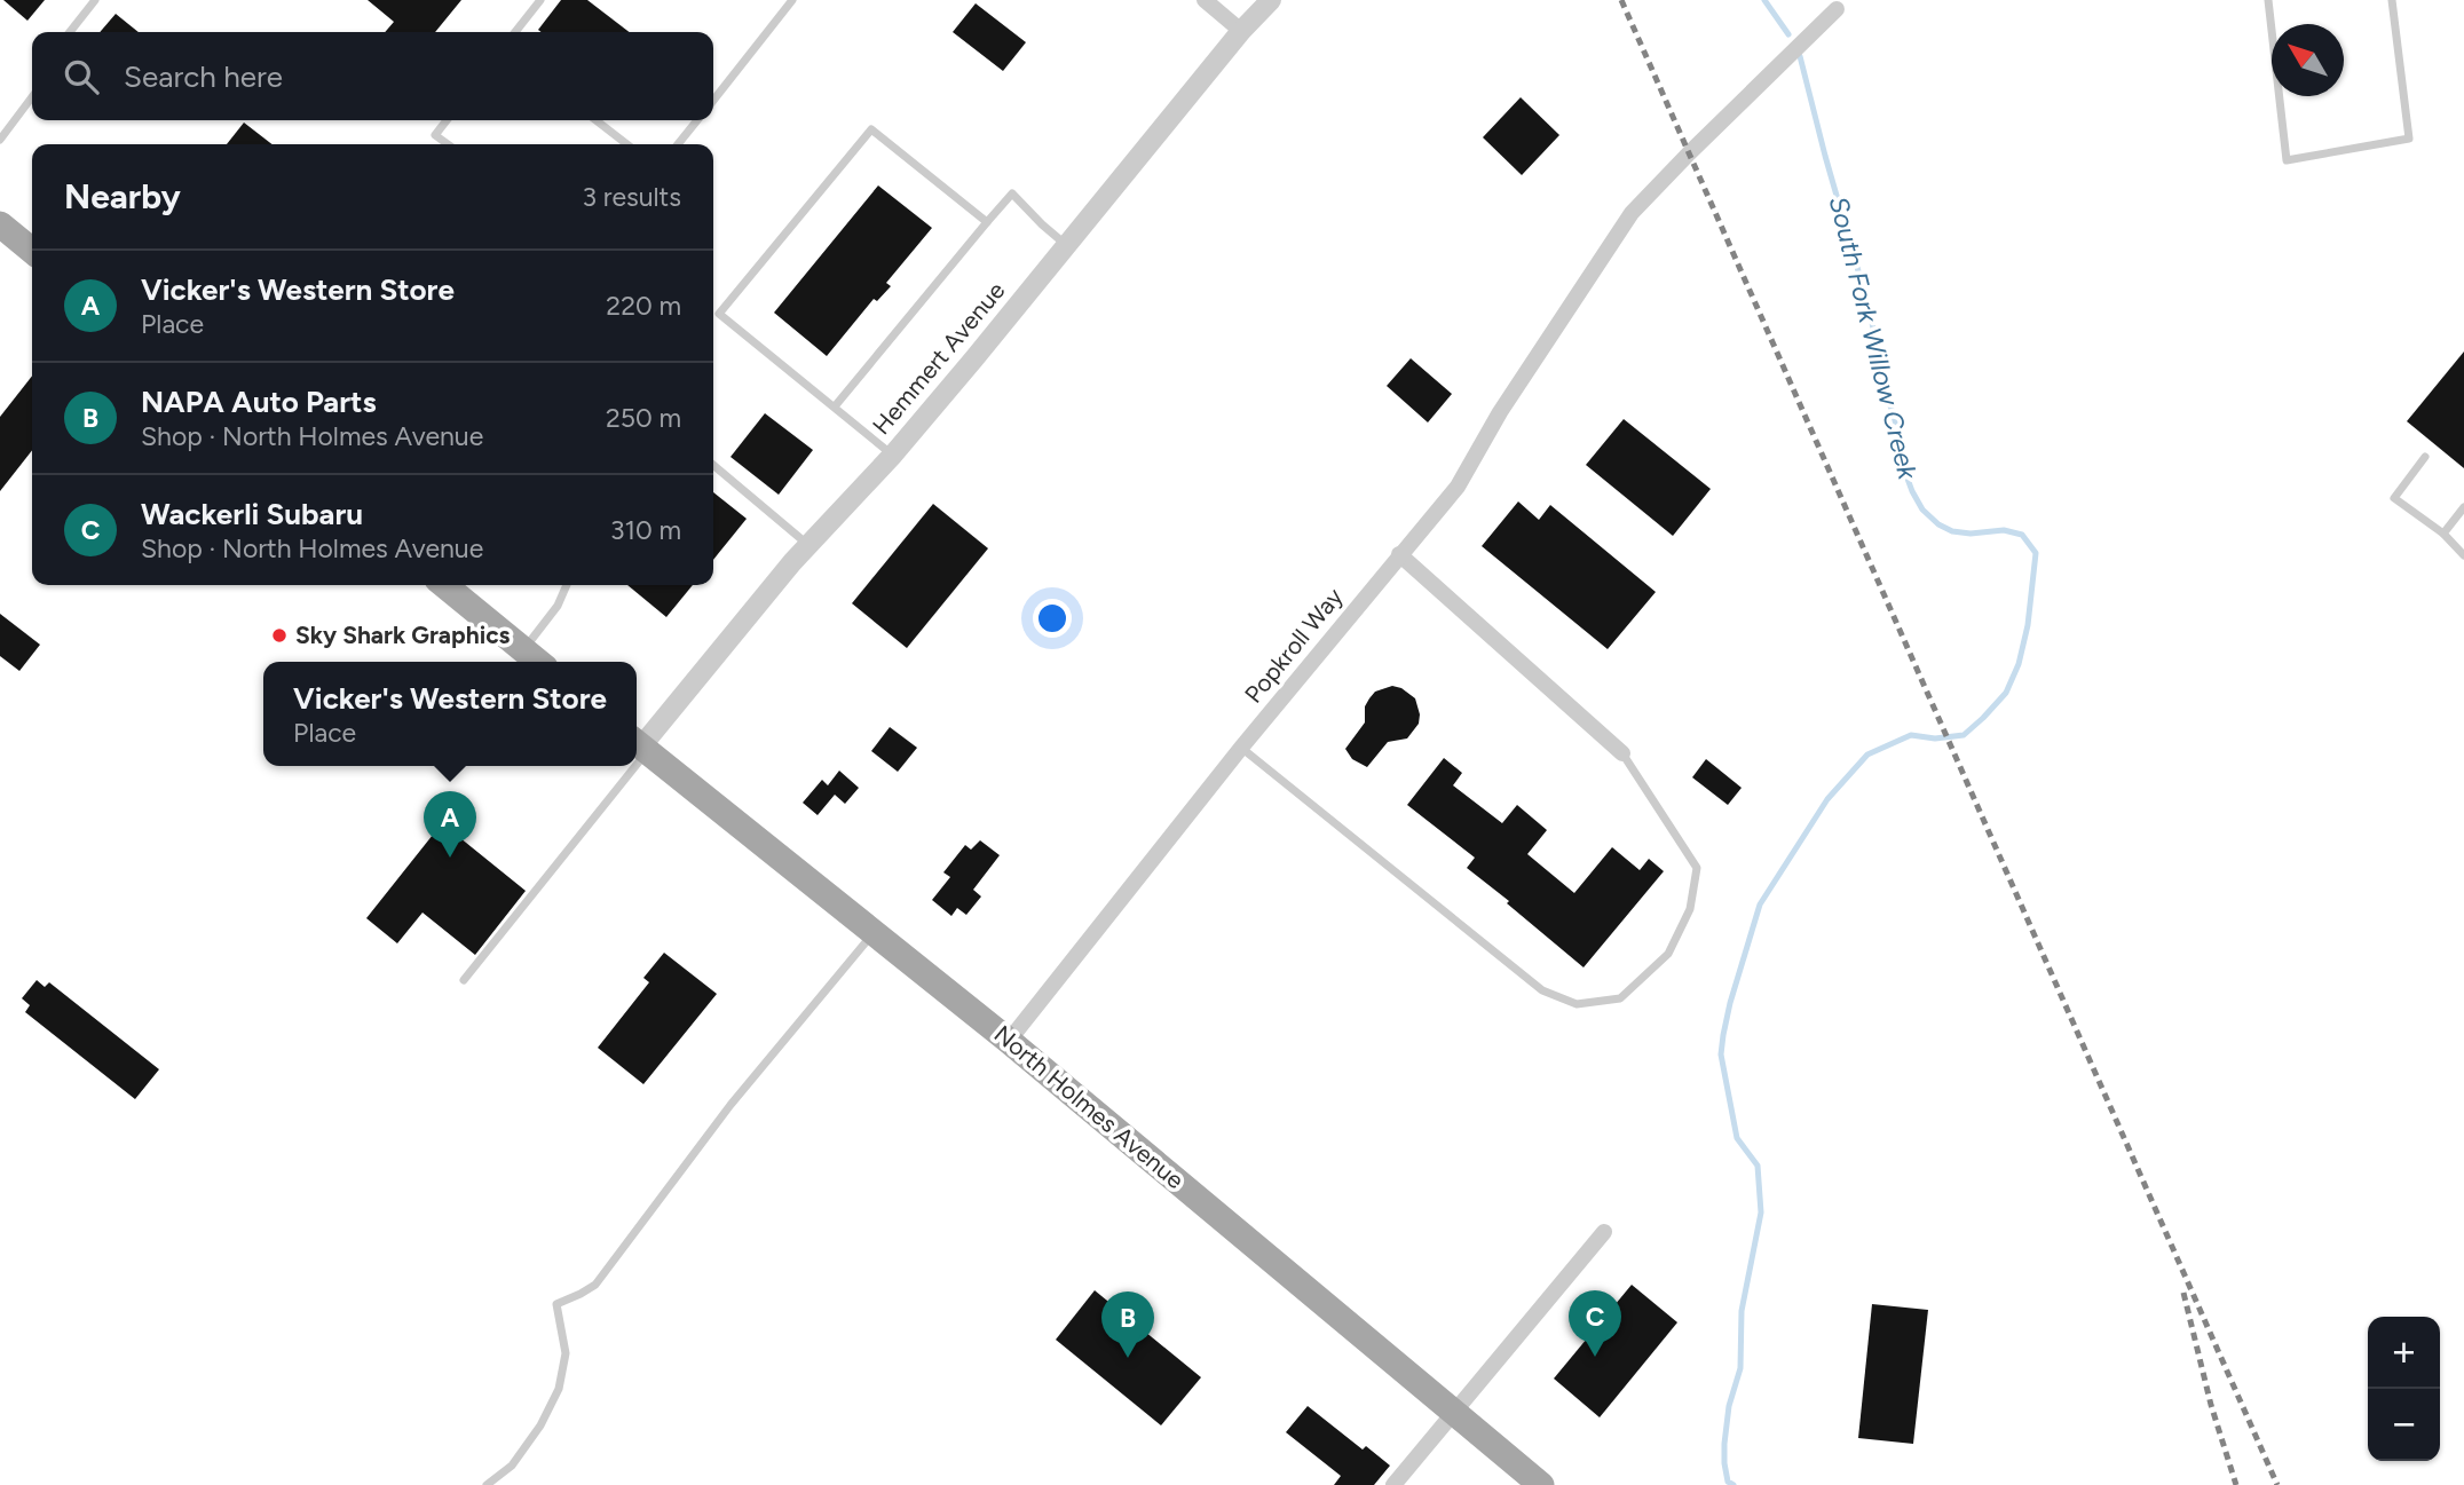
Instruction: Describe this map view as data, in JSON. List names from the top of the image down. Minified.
{"streets":{"main road":["North Holmes Avenue"],"street":["Hemmert Avenue","Popkroll Way"]},"crossings":[["Hemmert Avenue","North Holmes Avenue"],["Popkroll Way","North Holmes Avenue"]],"water":["South Fork Willow Creek"],"places":["Sky Shark Graphics"],"north":"top left","page":{"search":"Search here","heading":["Nearby","3 results"],"list":[{"mark":"A","name":"Vicker's Western Store","note":"Place","value":"220 m"},{"mark":"B","name":"NAPA Auto Parts","note":"Shop · North Holmes Avenue","value":"250 m"},{"mark":"C","name":"Wackerli Subaru","note":"Shop · North Holmes Avenue","value":"310 m"}],"popup":["Vicker's Western Store","Place"],"pins":["A","C","B"],"map_buttons":["+","−"]}}
